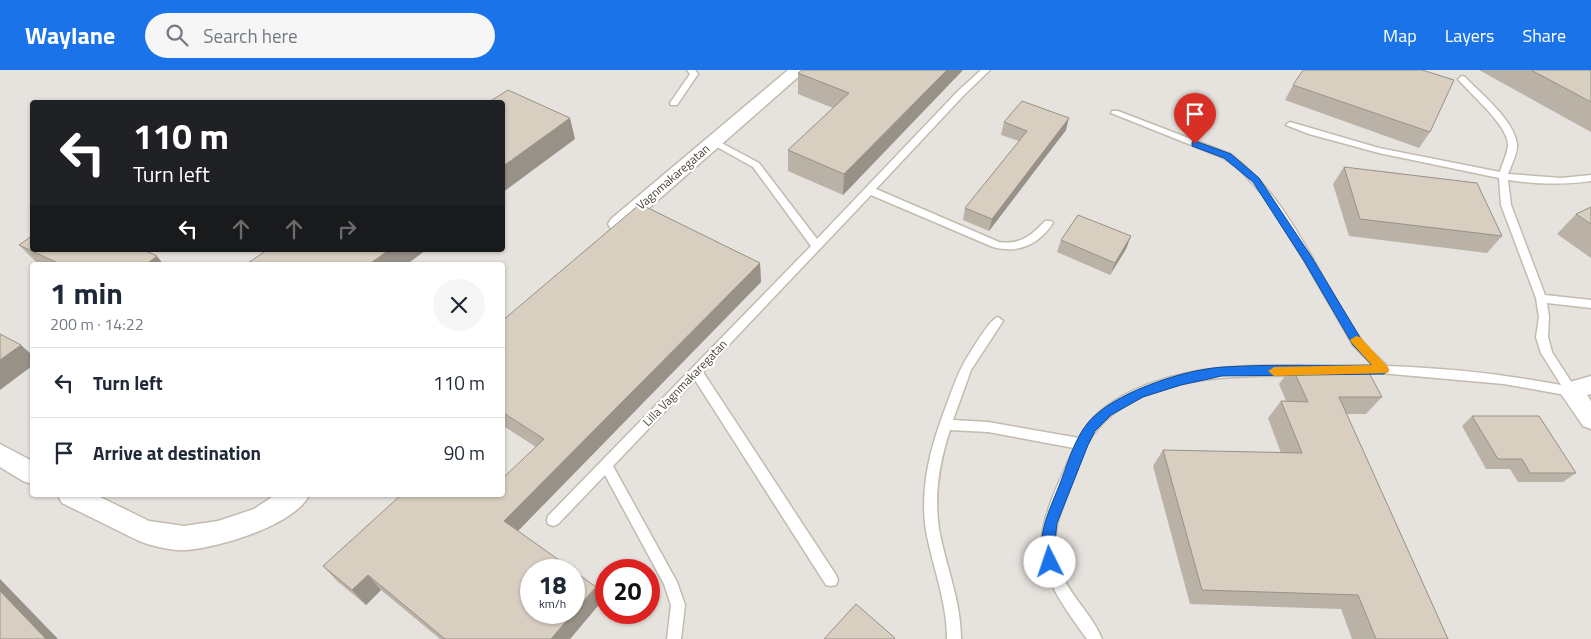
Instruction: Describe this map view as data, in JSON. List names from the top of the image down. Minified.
{"streets":{"street":["Vagnmakaregatan"],"lane":["Lilla Vagnmakaregatan"]},"page":{"header":"Waylane","search":"Search here","nav":["Map","Layers","Share"],"turn":["110 m","Turn left"],"heading":["1 min","200 m · 14:22"],"list":[{"name":"Turn left","value":"110 m"},{"name":"Arrive at destination","value":"90 m"}],"speed":"18 km/h","limit":"20"}}
